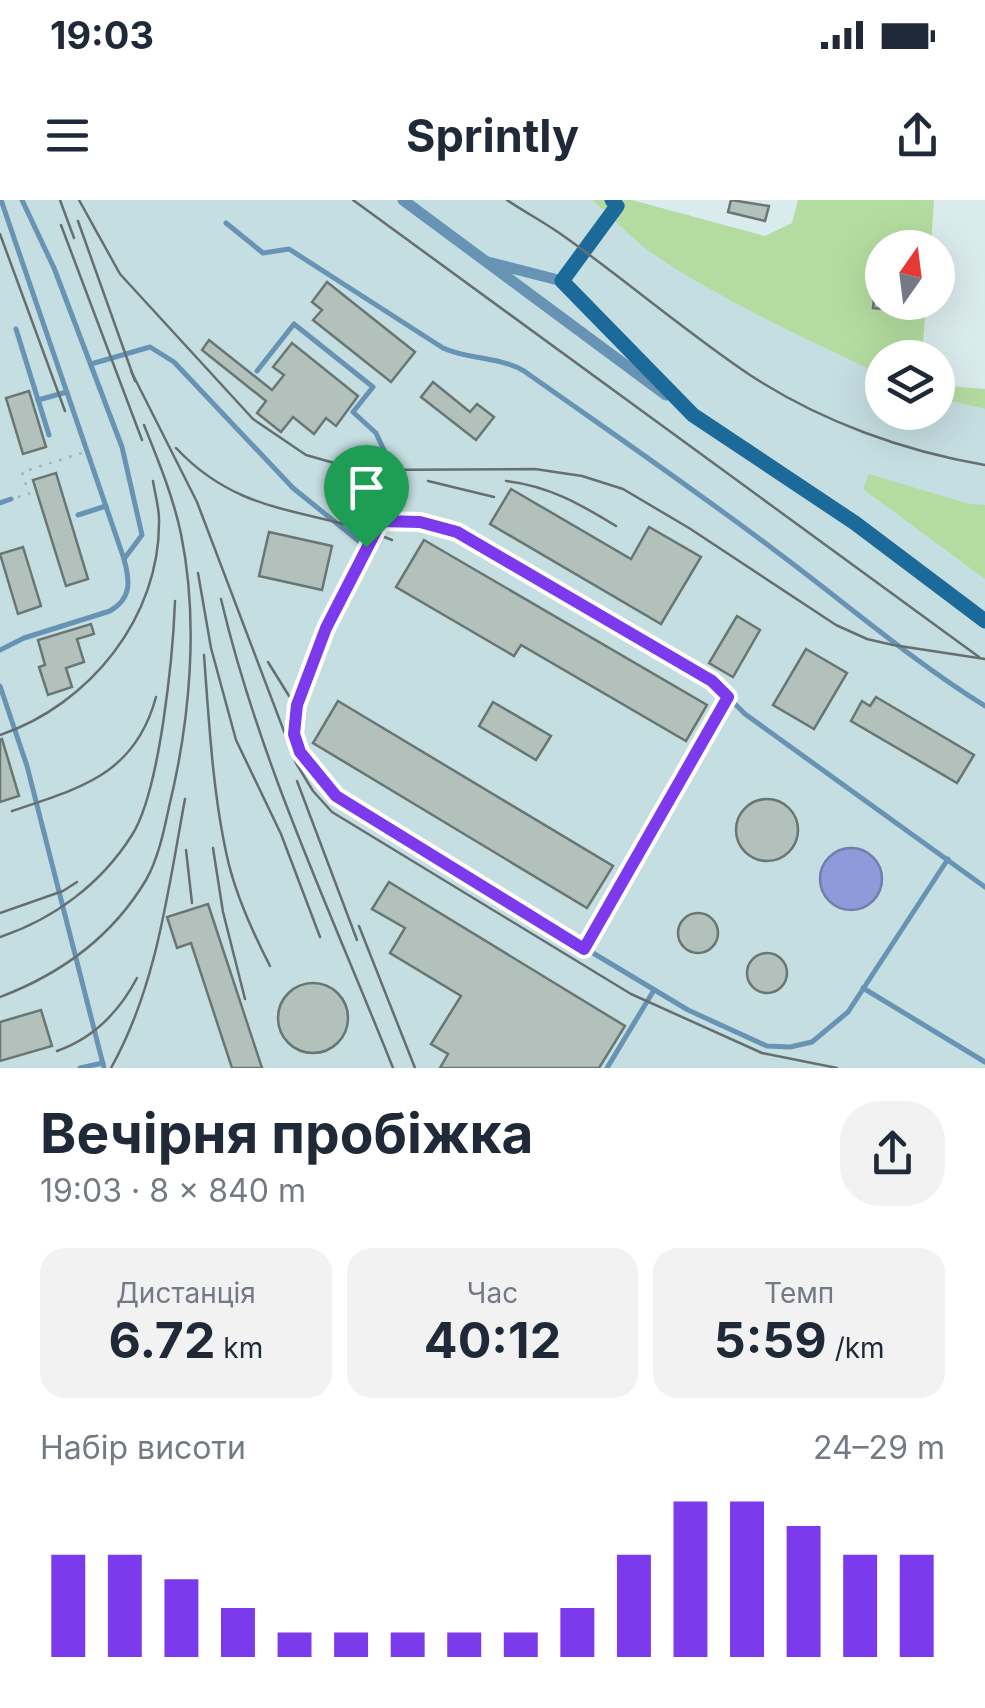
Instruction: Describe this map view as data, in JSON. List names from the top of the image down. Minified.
{"north":"top","page":{"status":"19:03","header":"Sprintly","heading":["Вечірня пробіжка","19:03 · 8 × 840 m"],"stats":[["Дистанція","6.72 km"],["Час","40:12"],["Темп","5:59 /km"]],"chart":["Набір висоти","24–29 m"]}}
